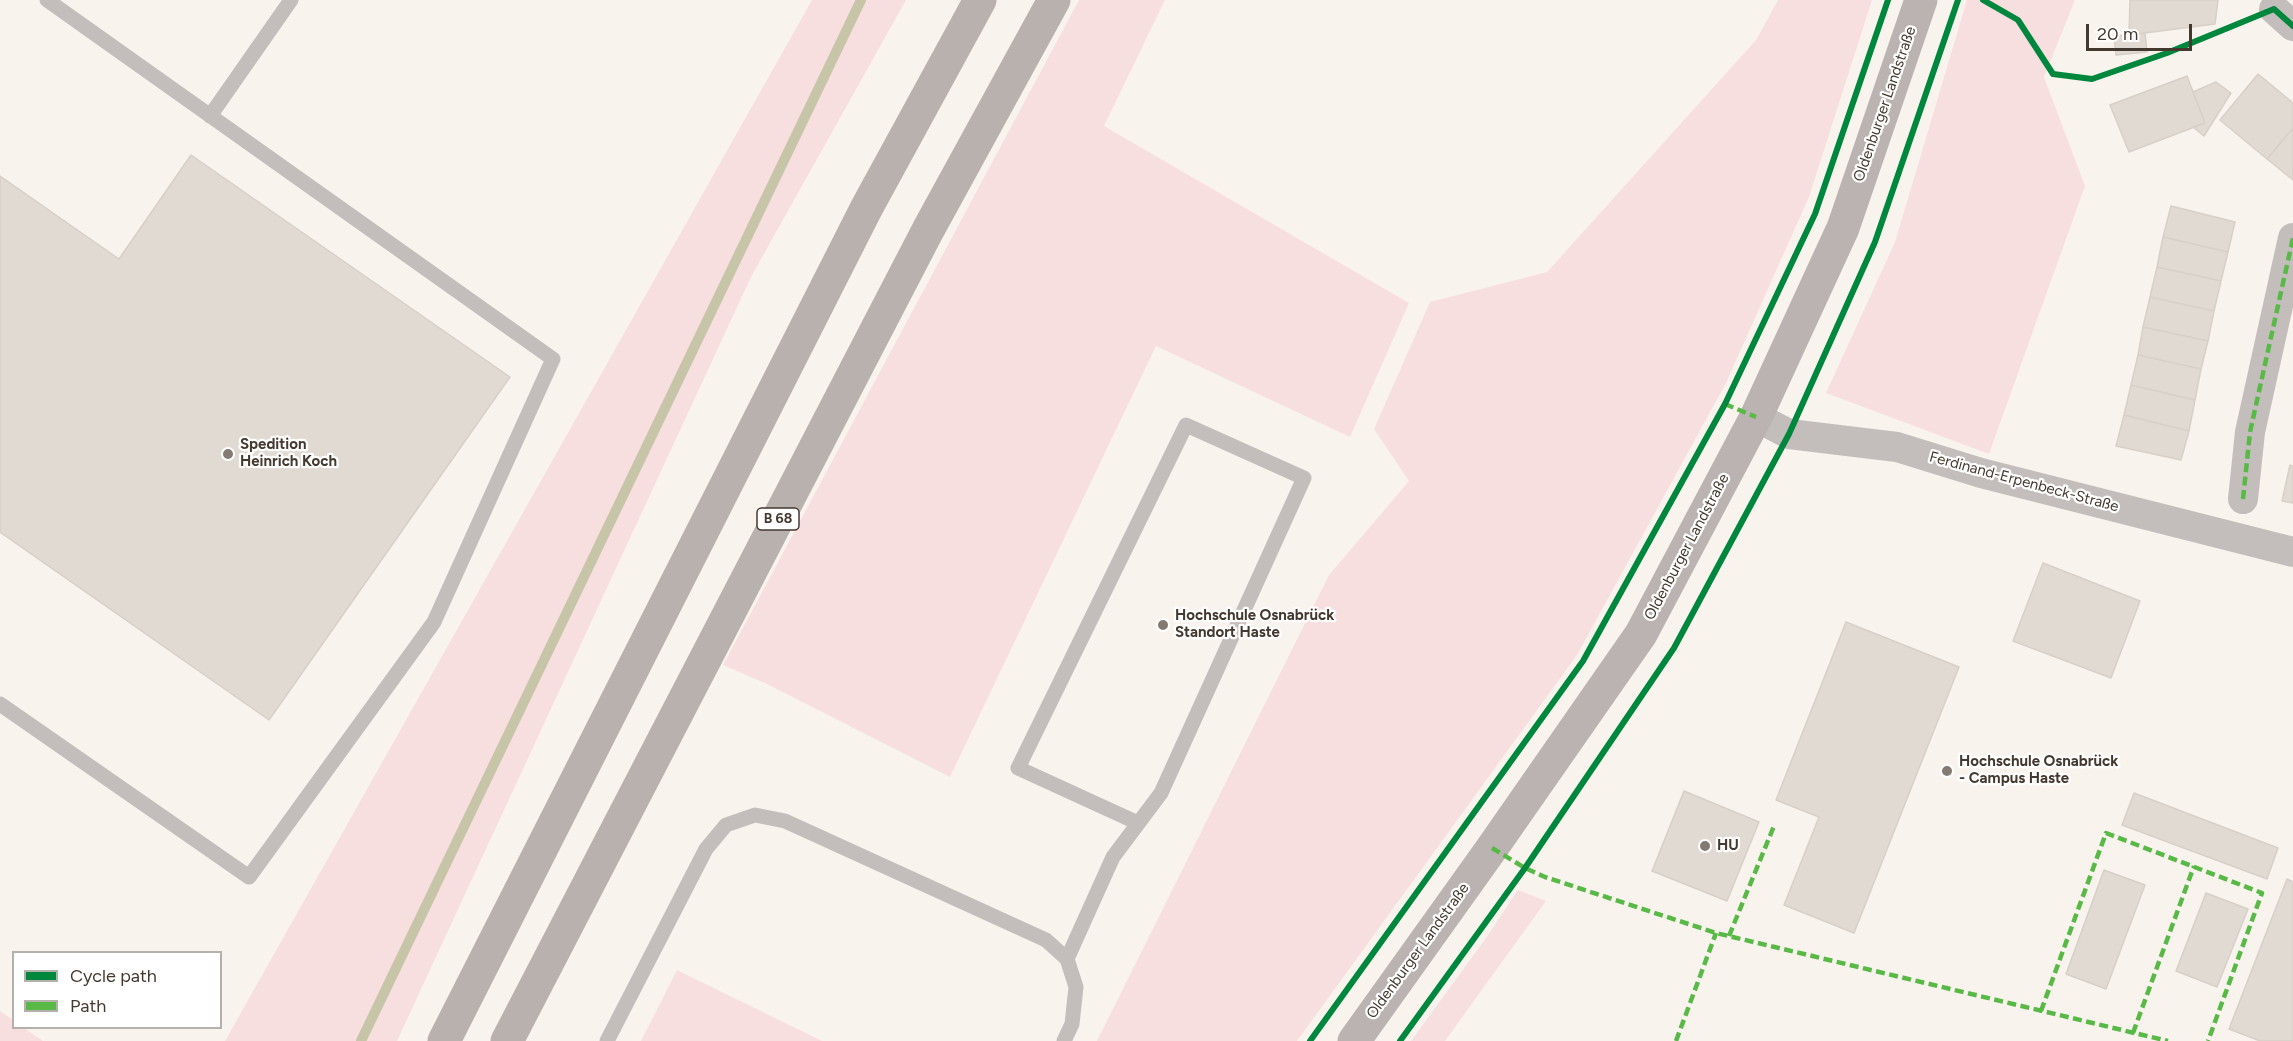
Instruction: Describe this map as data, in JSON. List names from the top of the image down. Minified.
{"streets":{"highway":["B 68"],"street":["Oldenburger Landstraße","Ferdinand-Erpenbeck-Straße"]},"crossings":[["Oldenburger Landstraße","Ferdinand-Erpenbeck-Straße"]],"places":["Spedition Heinrich Koch","Hochschule Osnabrück Standort Haste","Hochschule Osnabrück - Campus Haste","HU"],"legend":["Cycle path","Path"],"scale_bar":"20 m"}
